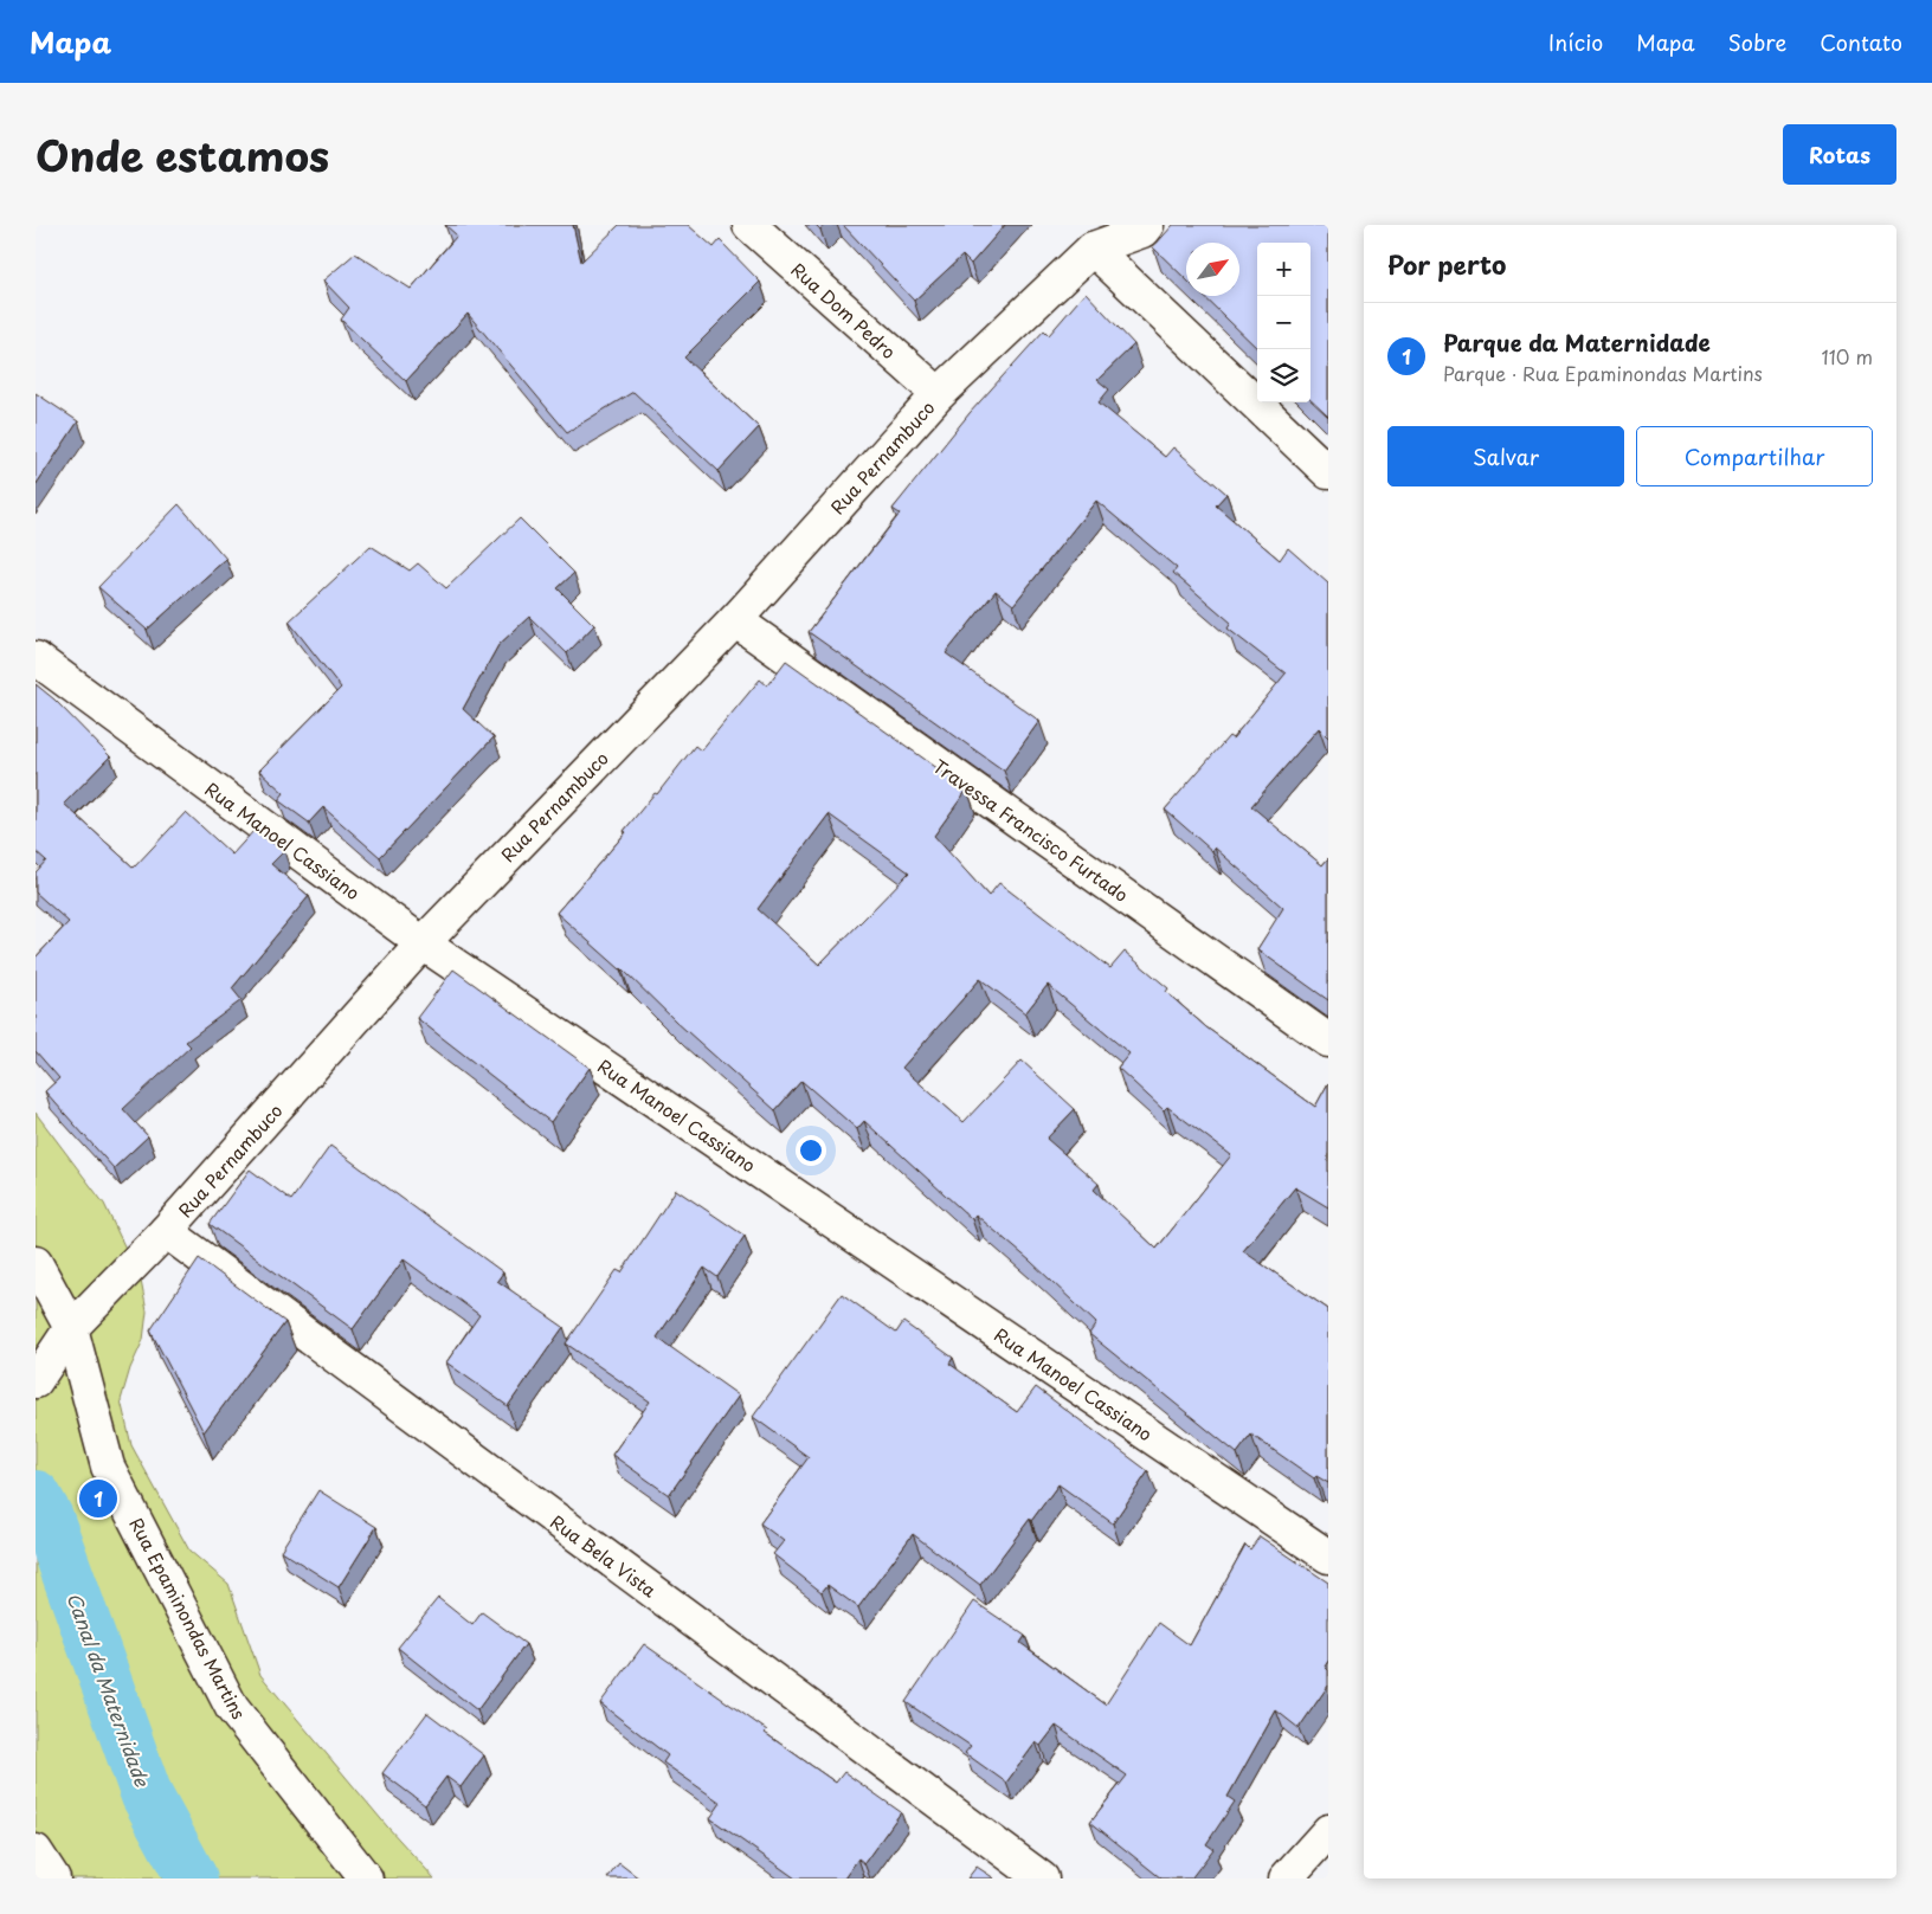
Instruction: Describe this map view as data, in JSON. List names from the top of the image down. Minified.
{"streets":{"street":["Rua Dom Pedro","Rua Pernambuco","Travessa Francisco Furtado","Rua Manoel Cassiano","Rua Bela Vista","Rua Epaminondas Martins"]},"crossings":[["Rua Dom Pedro","Rua Pernambuco"],["Rua Pernambuco","Travessa Francisco Furtado"],["Rua Pernambuco","Rua Manoel Cassiano"],["Rua Pernambuco","Rua Bela Vista"],["Rua Pernambuco","Rua Epaminondas Martins"]],"water":["Canal da Maternidade"],"north":"top right","page":{"header":"Mapa","nav":["Início","Mapa","Sobre","Contato"],"title":"Onde estamos","buttons":["Rotas",["Salvar","Compartilhar"]],"heading":"Por perto","map_buttons":["+","−"],"list":[{"mark":"1","name":"Parque da Maternidade","note":"Parque · Rua Epaminondas Martins","value":"110 m"}],"pins":"1"}}
